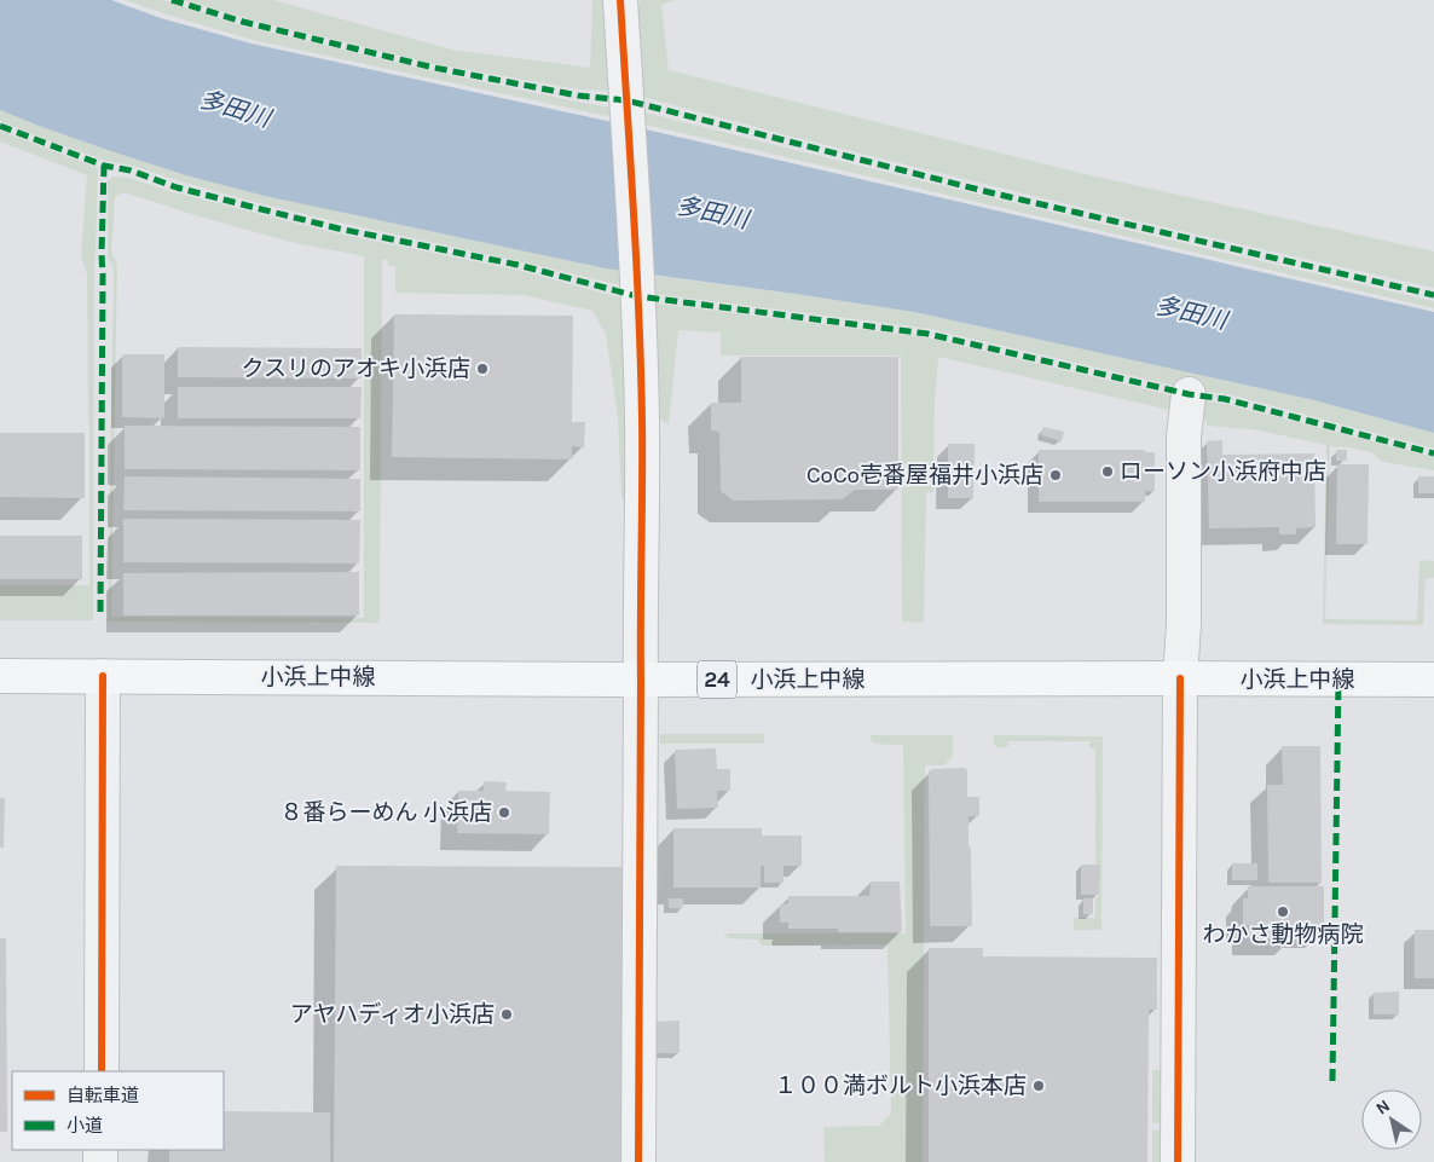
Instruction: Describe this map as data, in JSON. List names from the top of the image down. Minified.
{"streets":{"main road":["小浜上中線","24"]},"water":["多田川"],"places":["クスリのアオキ小浜店","ローソン小浜府中店","CoCo壱番屋福井小浜店","８番らーめん 小浜店","わかさ動物病院","アヤハディオ小浜店","１００満ボルト小浜本店"],"legend":["自転車道","小道"],"north":"top left"}
